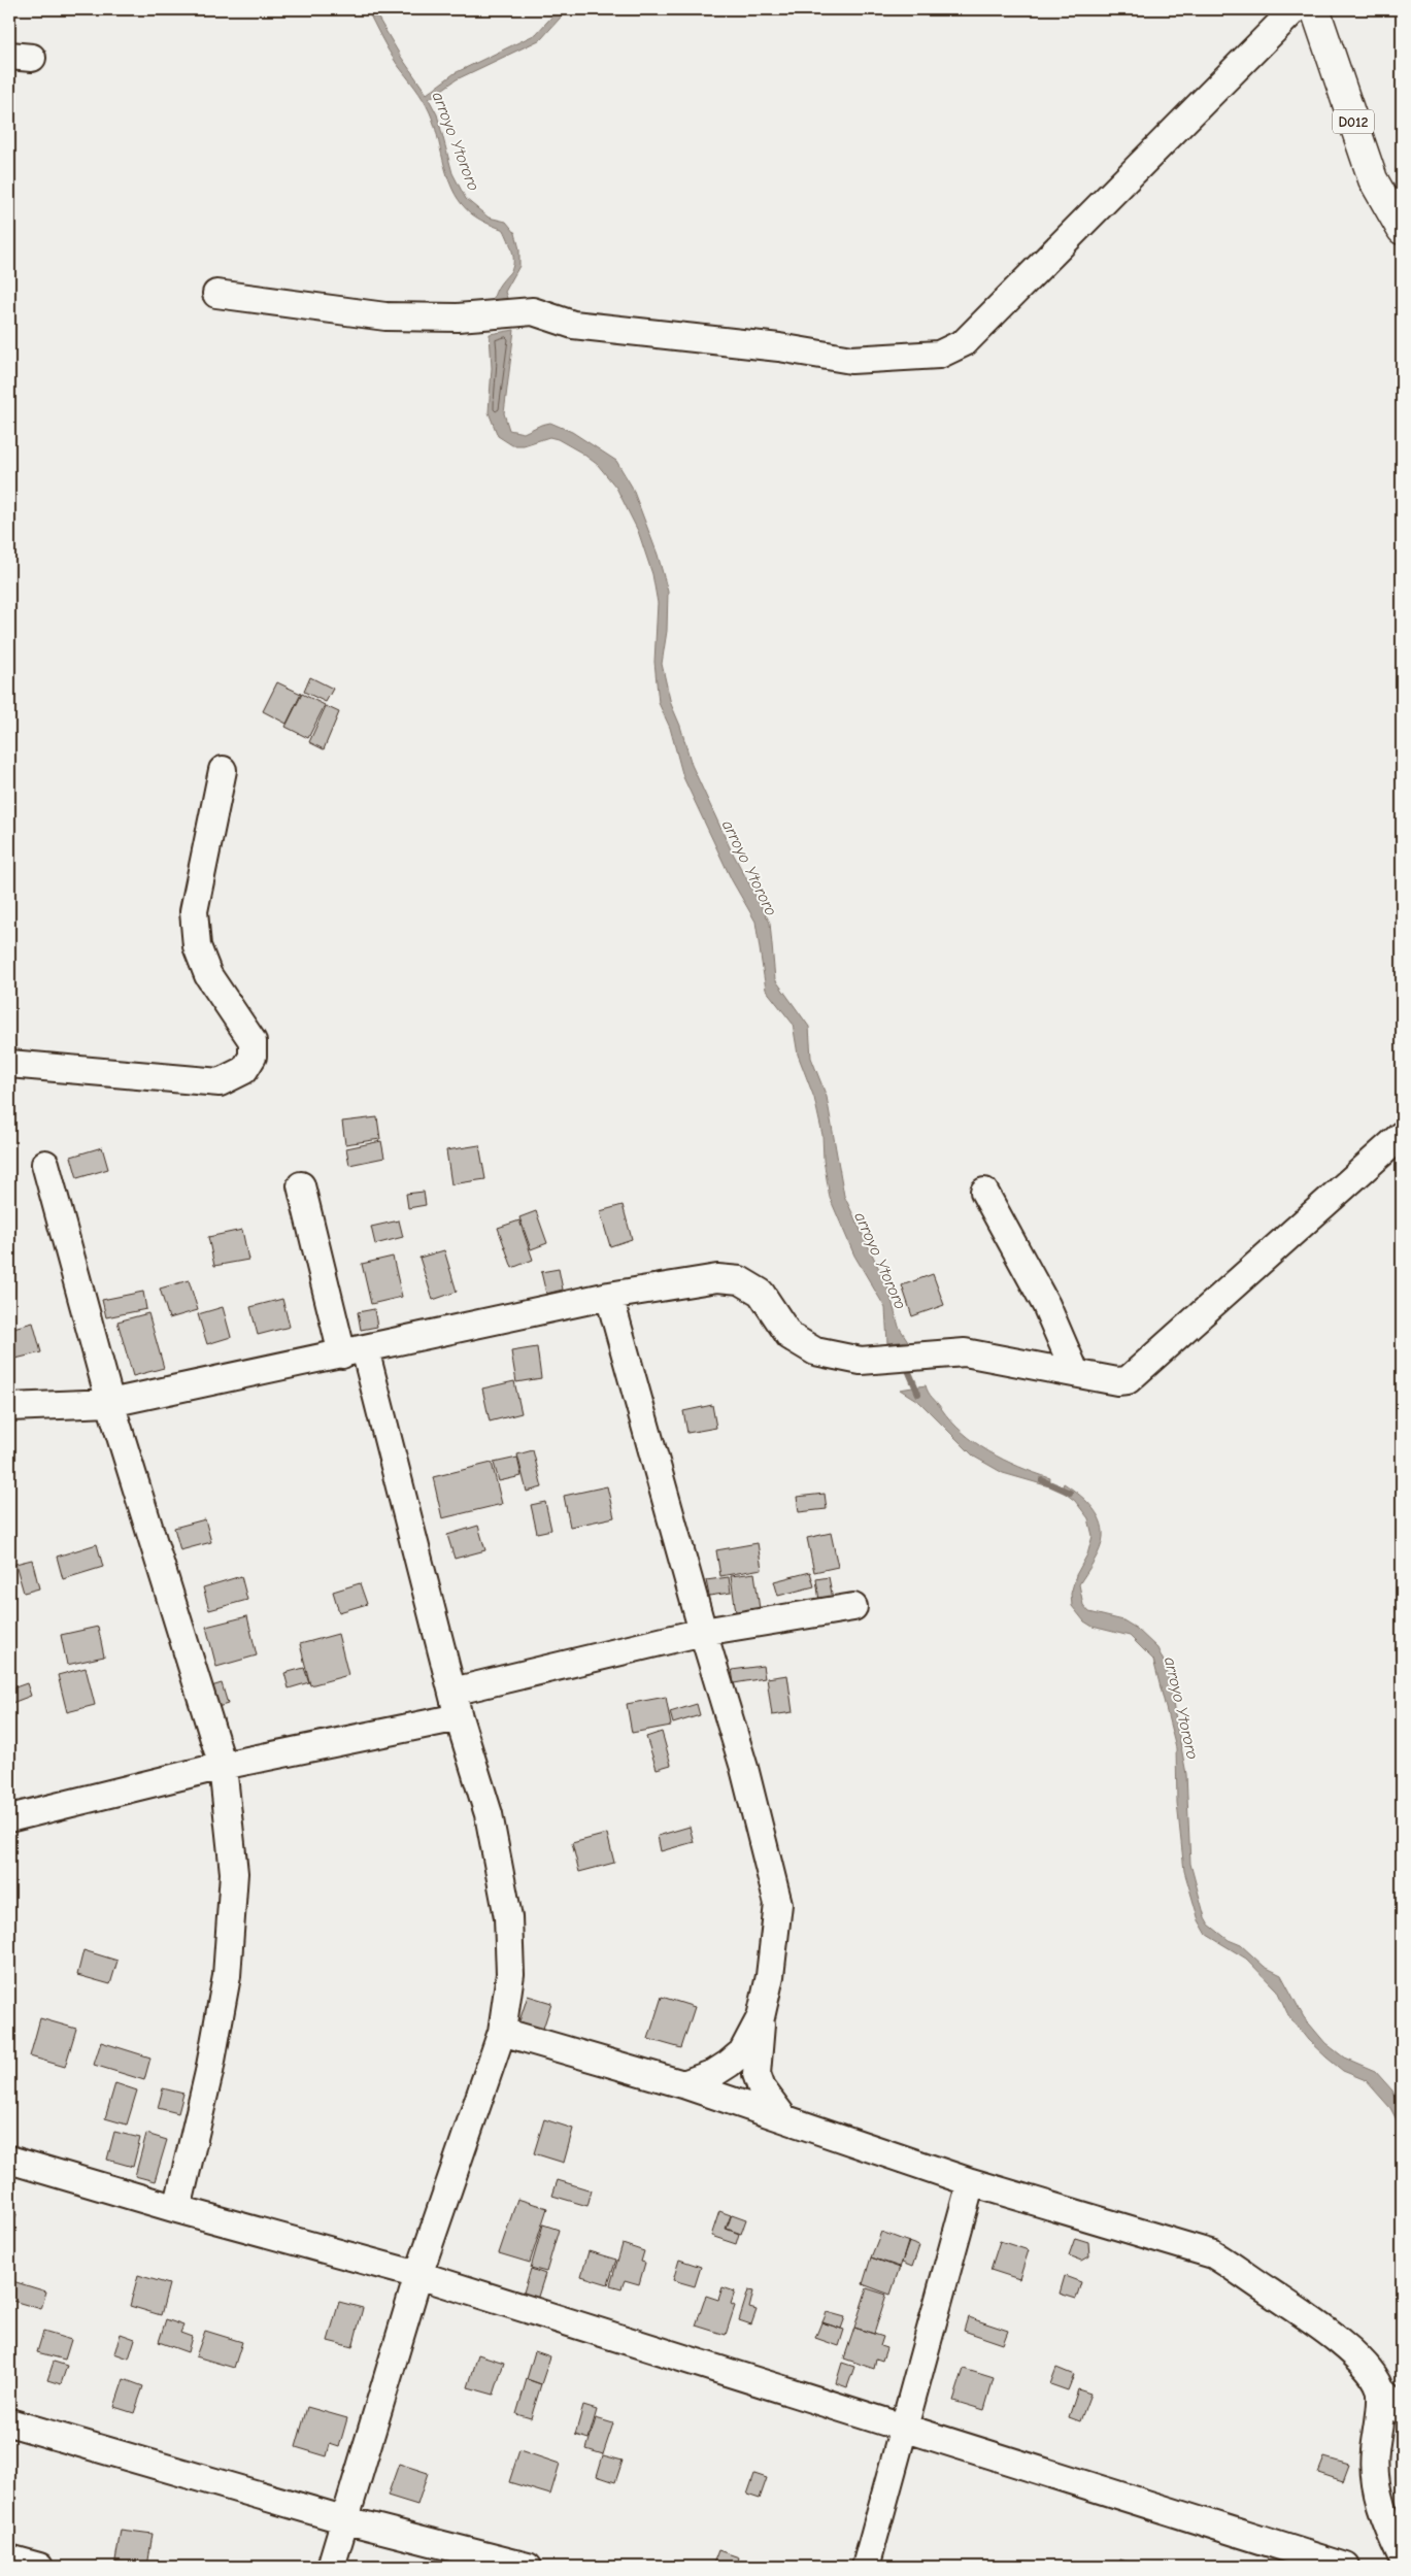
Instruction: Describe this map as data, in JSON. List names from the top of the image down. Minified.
{"streets":{"main road":["D012"]},"water":["arroyo Ytororo"]}
